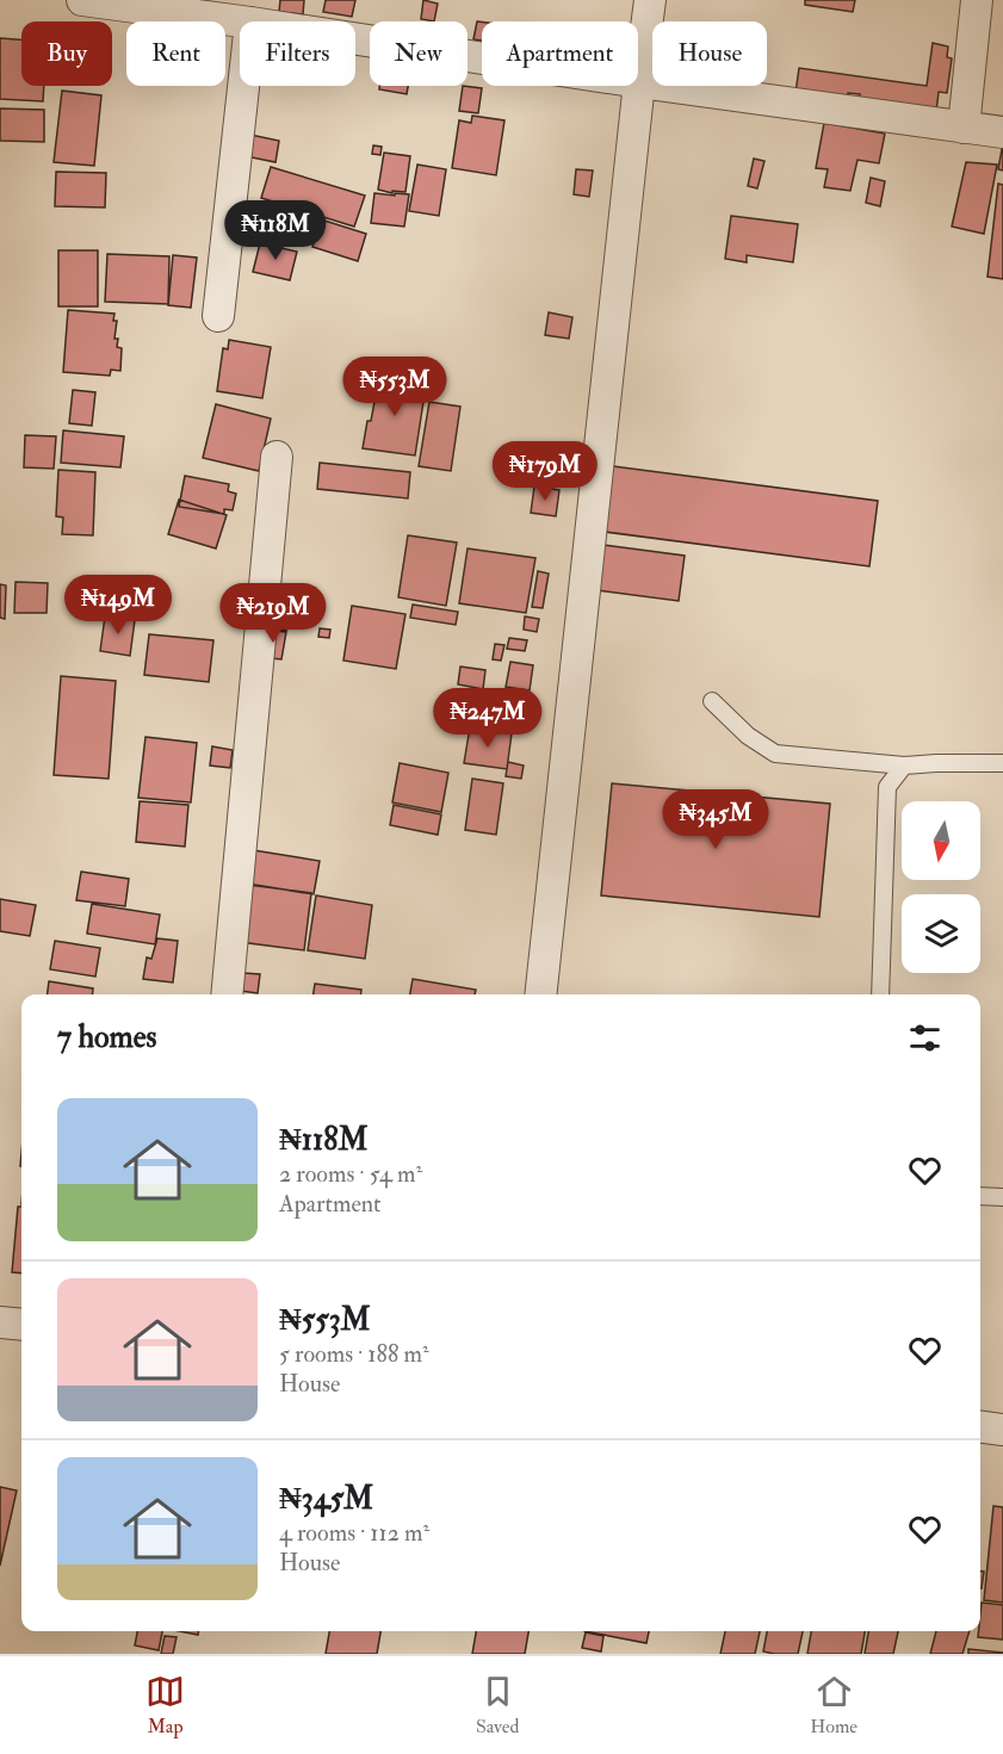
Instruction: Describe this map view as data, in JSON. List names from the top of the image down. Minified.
{"north":"bottom","page":{"chip":["Buy","Rent","Filters","New","Apartment","House"],"price":["₦118M","₦553M","₦179M","₦149M","₦219M","₦247M","₦345M"],"heading":"7 homes","list":[{"name":"₦118M","note":"2 rooms · 54 m² · Apartment"},{"name":"₦553M","note":"5 rooms · 188 m² · House"},{"name":"₦345M","note":"4 rooms · 112 m² · House"}],"tabs":["Map","Saved","Home"]}}
